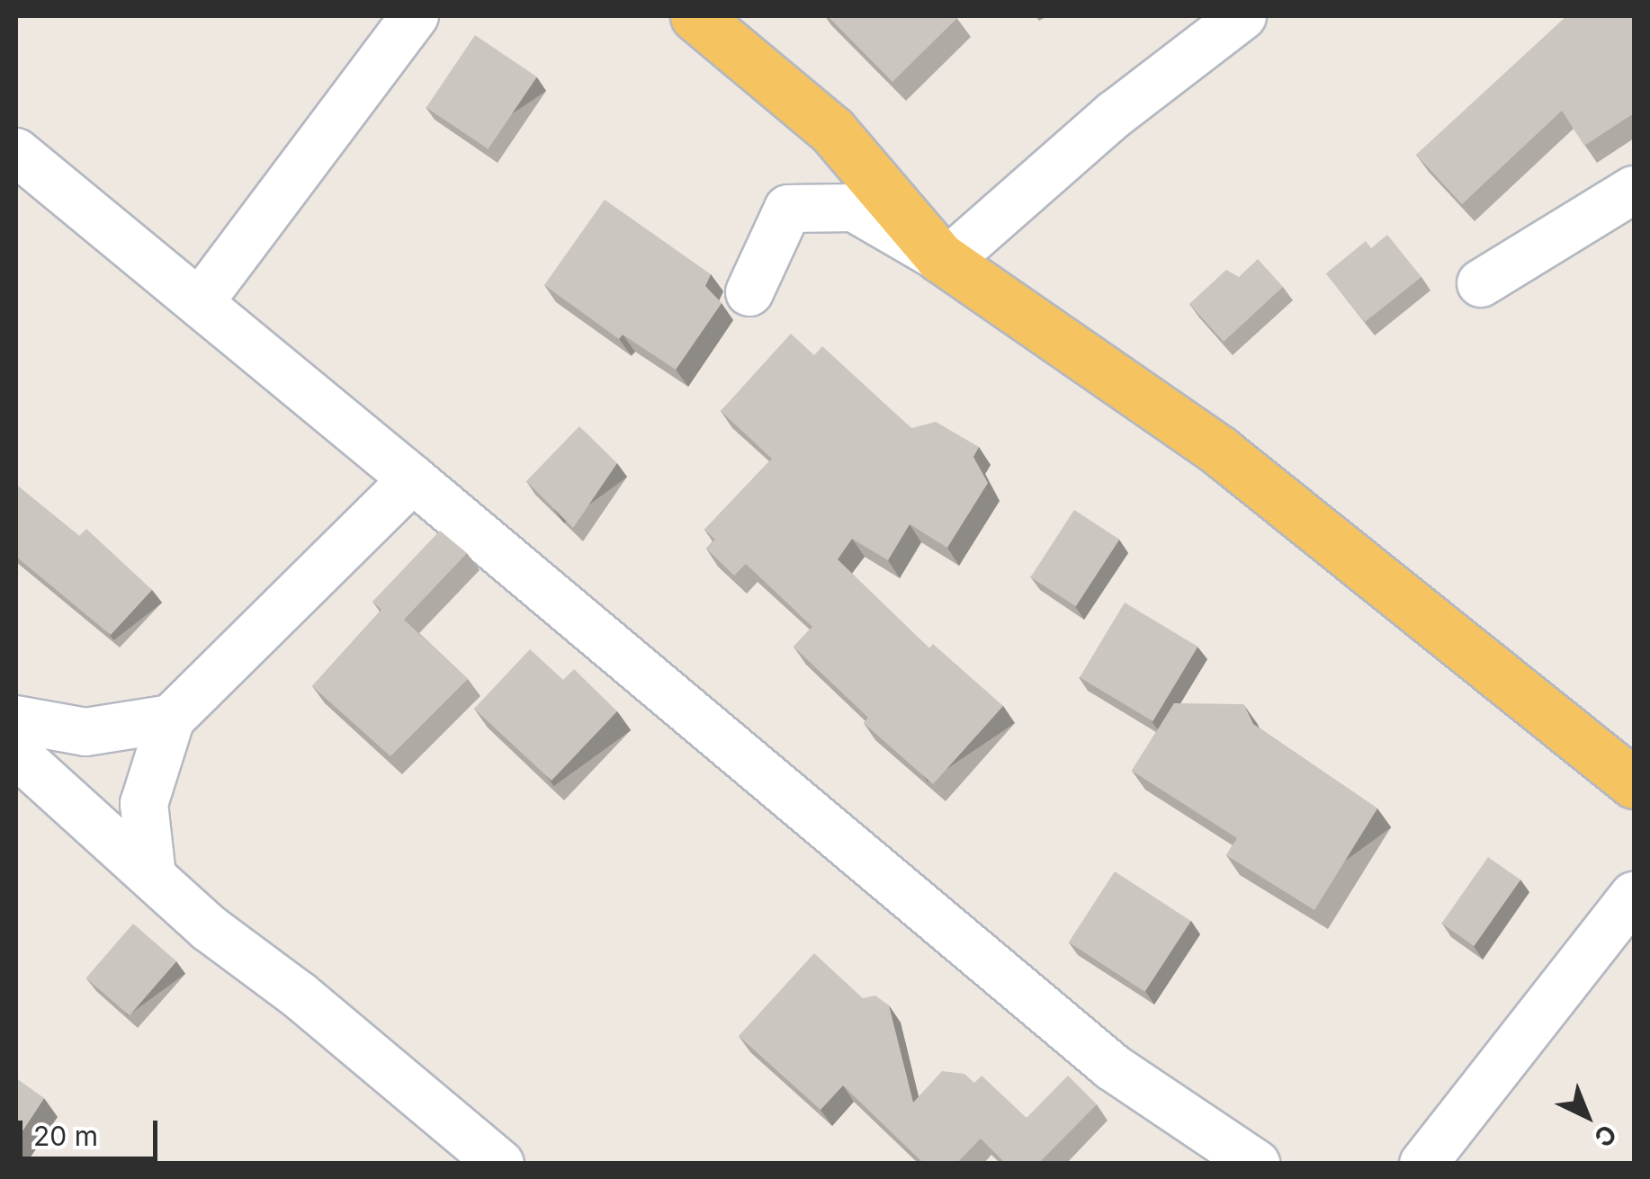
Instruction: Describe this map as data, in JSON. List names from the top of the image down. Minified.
{"scale_bar":"20 m","north":"bottom right"}
